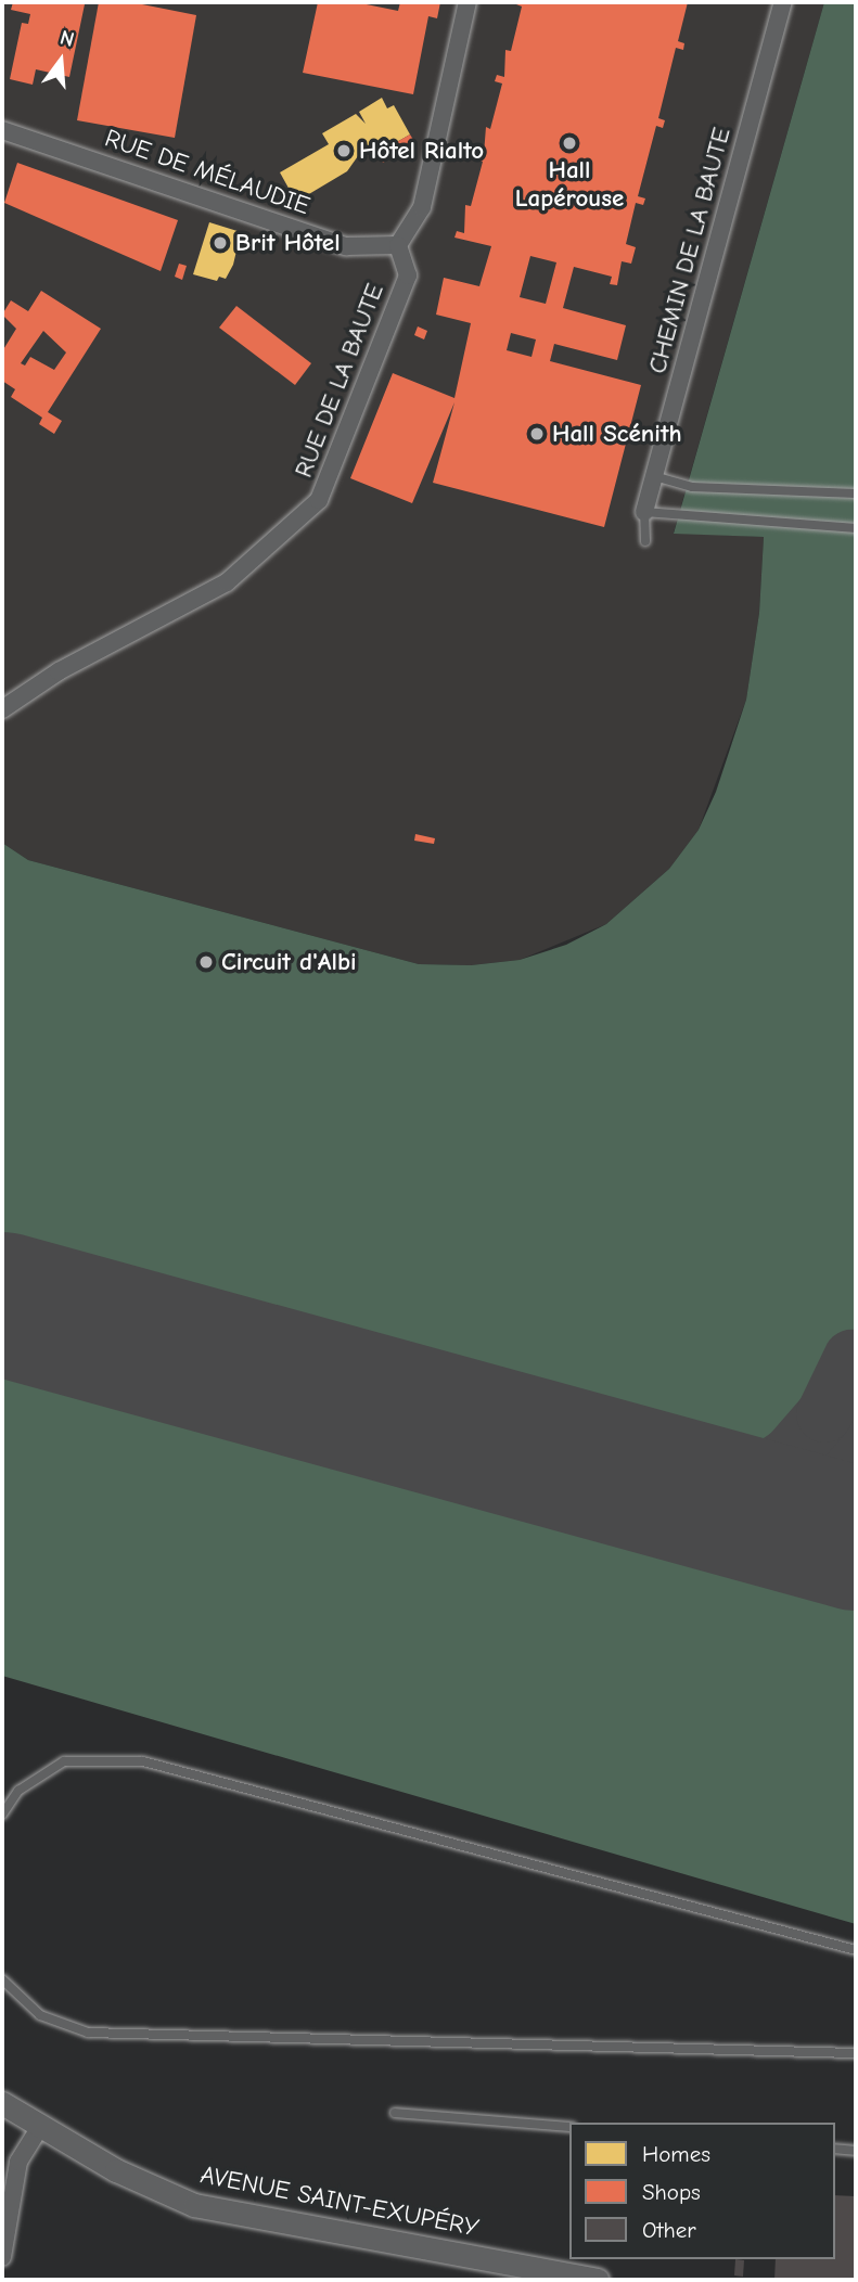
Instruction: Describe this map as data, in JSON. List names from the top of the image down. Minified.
{"streets":{"street":["RUE DE MÉLAUDIE","CHEMIN DE LA BAUTE","RUE DE LA BAUTE","AVENUE SAINT-EXUPÉRY"]},"crossings":[["RUE DE MÉLAUDIE","RUE DE LA BAUTE"]],"places":["Hall Lapérouse","Hôtel Rialto","Brit Hôtel","Hall Scénith","Circuit d'Albi"],"legend":["Homes","Shops","Other"],"north":"top"}
